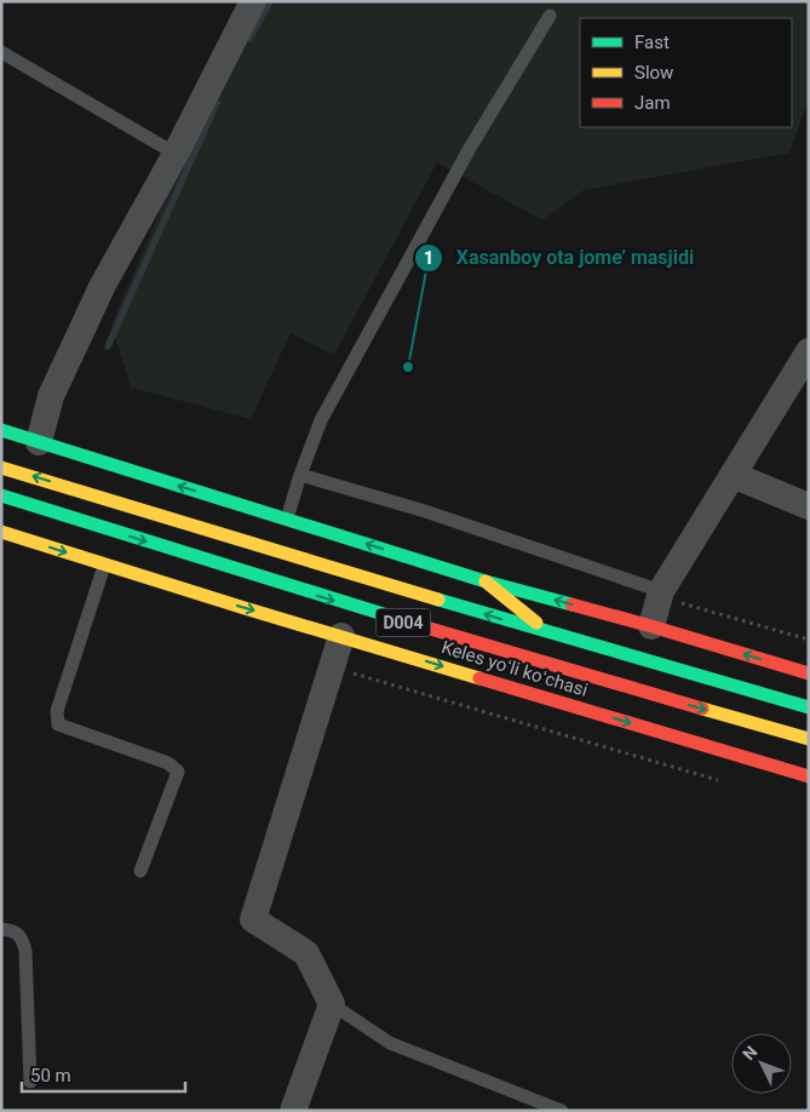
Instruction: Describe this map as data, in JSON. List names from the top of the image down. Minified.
{"streets":{"main road":["D004","Keles yoʻli koʻchasi"]},"places":["Xasanboy ota jome’ masjidi"],"legend":["Fast","Slow","Jam"],"scale_bar":"50 m","north":"top left"}
